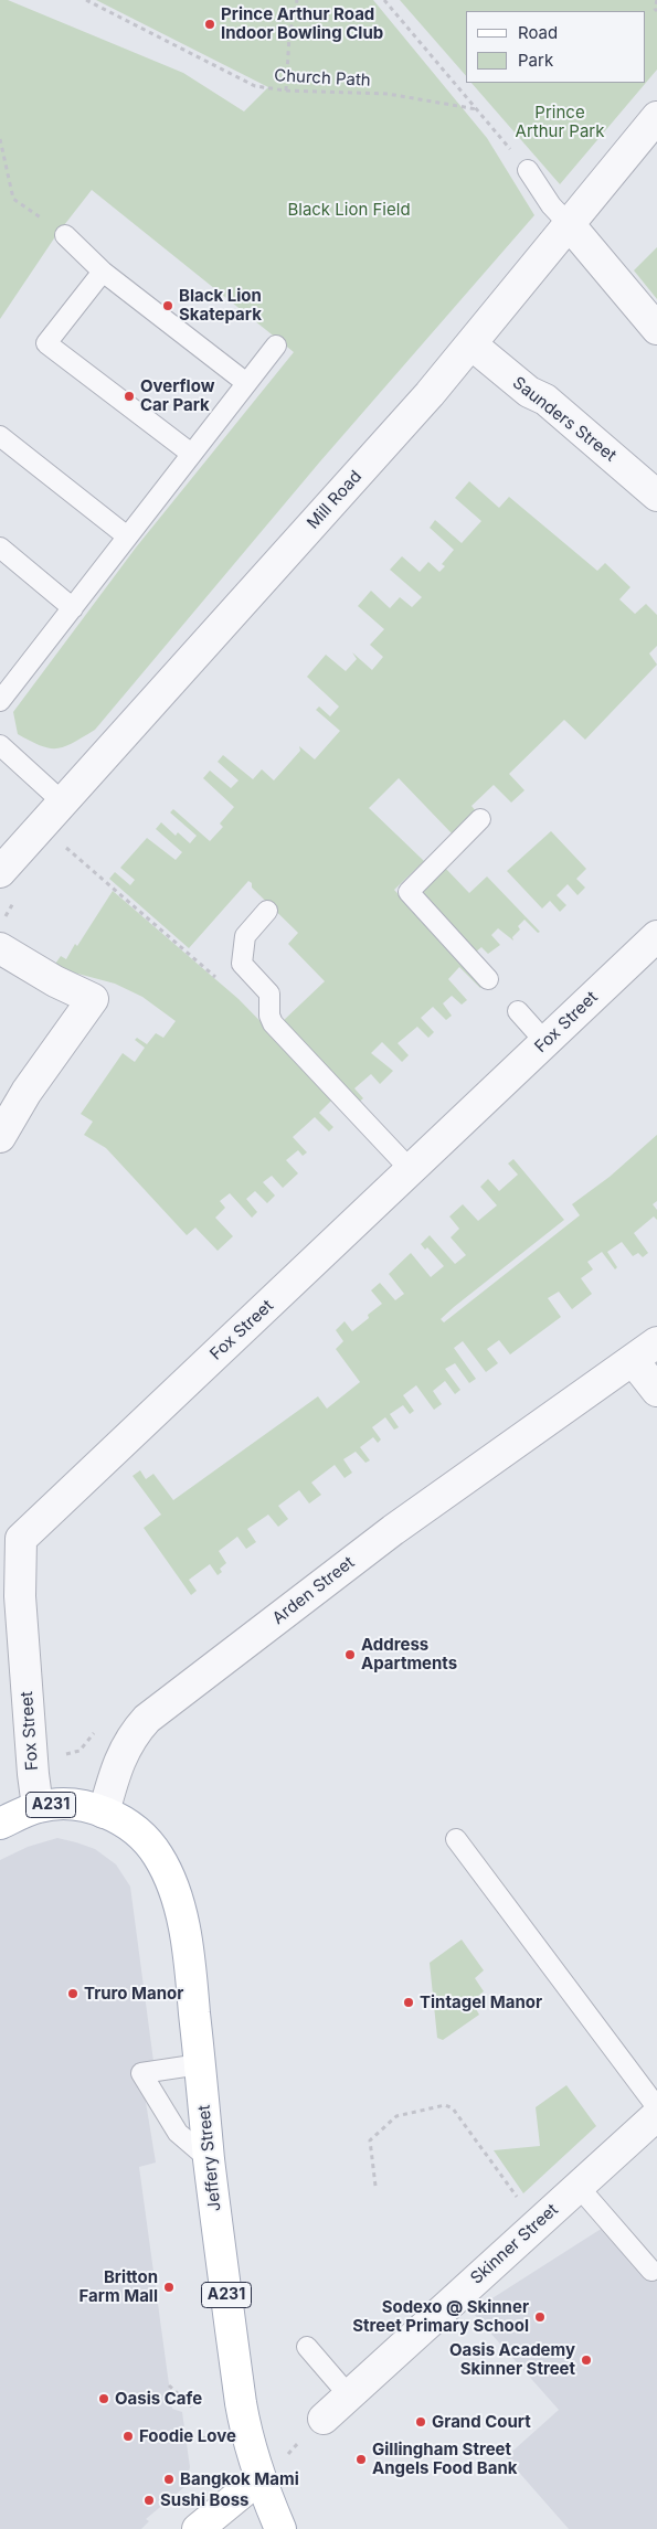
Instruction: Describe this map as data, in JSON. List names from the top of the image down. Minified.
{"streets":{"main road":["A231","Jeffery Street"],"street":["Saunders Street","Mill Road","Fox Street","Arden Street","Skinner Street"],"path":["Church Path"]},"crossings":[["Saunders Street","Mill Road"],["Fox Street","A231"],["Arden Street","A231"],["Arden Street","Jeffery Street"],["A231","Jeffery Street"]],"parks":["Prince Arthur Park","Black Lion Field"],"places":["Prince Arthur Road Indoor Bowling Club","Black Lion Skatepark","Overflow Car Park","Address Apartments","Truro Manor","Tintagel Manor","Britton Farm Mall","Sodexo @ Skinner Street Primary School","Oasis Academy Skinner Street","Oasis Cafe","Grand Court","Foodie Love","Gillingham Street Angels Food Bank","Bangkok Mami","Sushi Boss"],"legend":["Road","Park"]}
